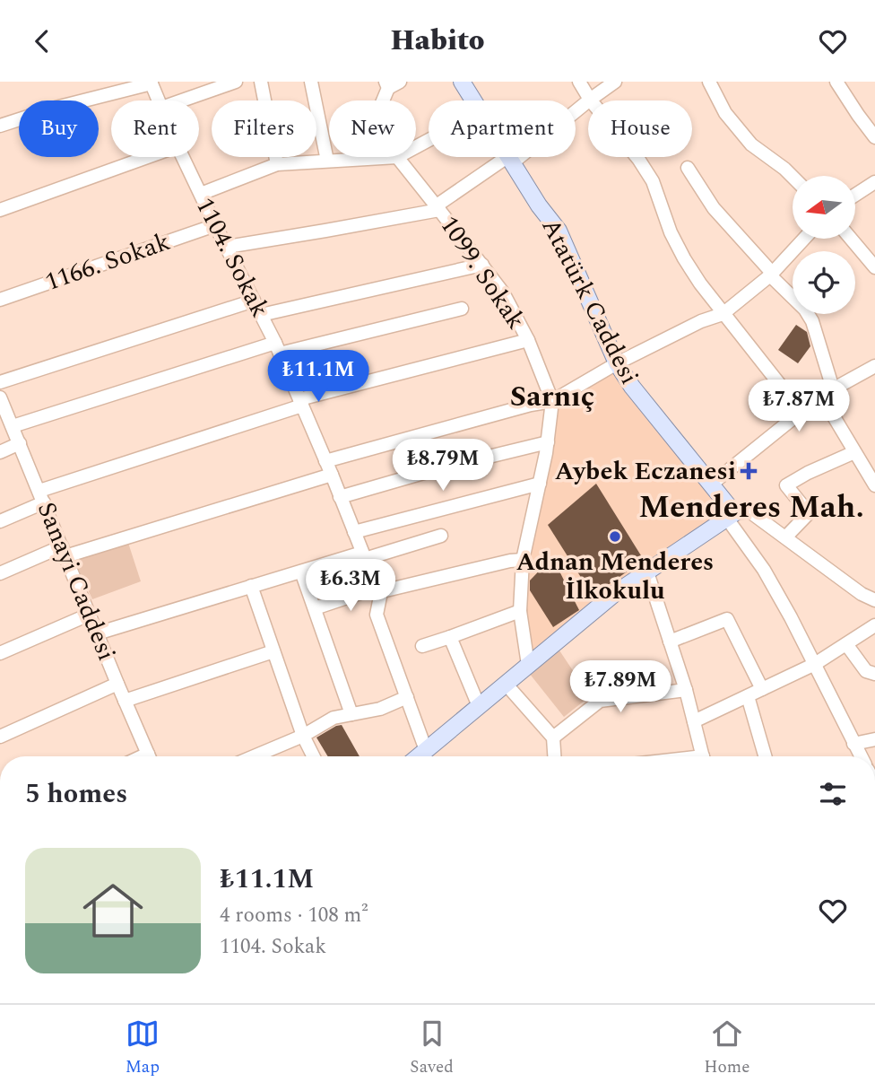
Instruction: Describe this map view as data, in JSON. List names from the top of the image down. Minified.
{"streets":{"main road":["Atatürk Caddesi"],"street":["1104. Sokak","1166. Sokak","1099. Sokak","Sanayi Caddesi"]},"crossings":[["1104. Sokak","1166. Sokak"]],"districts":["Sarnıç","Menderes Mah."],"places":{"health":["Aybek Eczanesi"],"other":["Adnan Menderes İlkokulu"]},"north":"left","page":{"header":"Habito","chip":["Buy","Rent","Filters","New","Apartment","House"],"price":["₺11.1M","₺7.87M","₺8.79M","₺6.3M","₺7.89M"],"heading":"5 homes","list":[{"name":"₺11.1M","note":"4 rooms · 108 m² · 1104. Sokak"}],"tabs":["Map","Saved","Home"]}}
